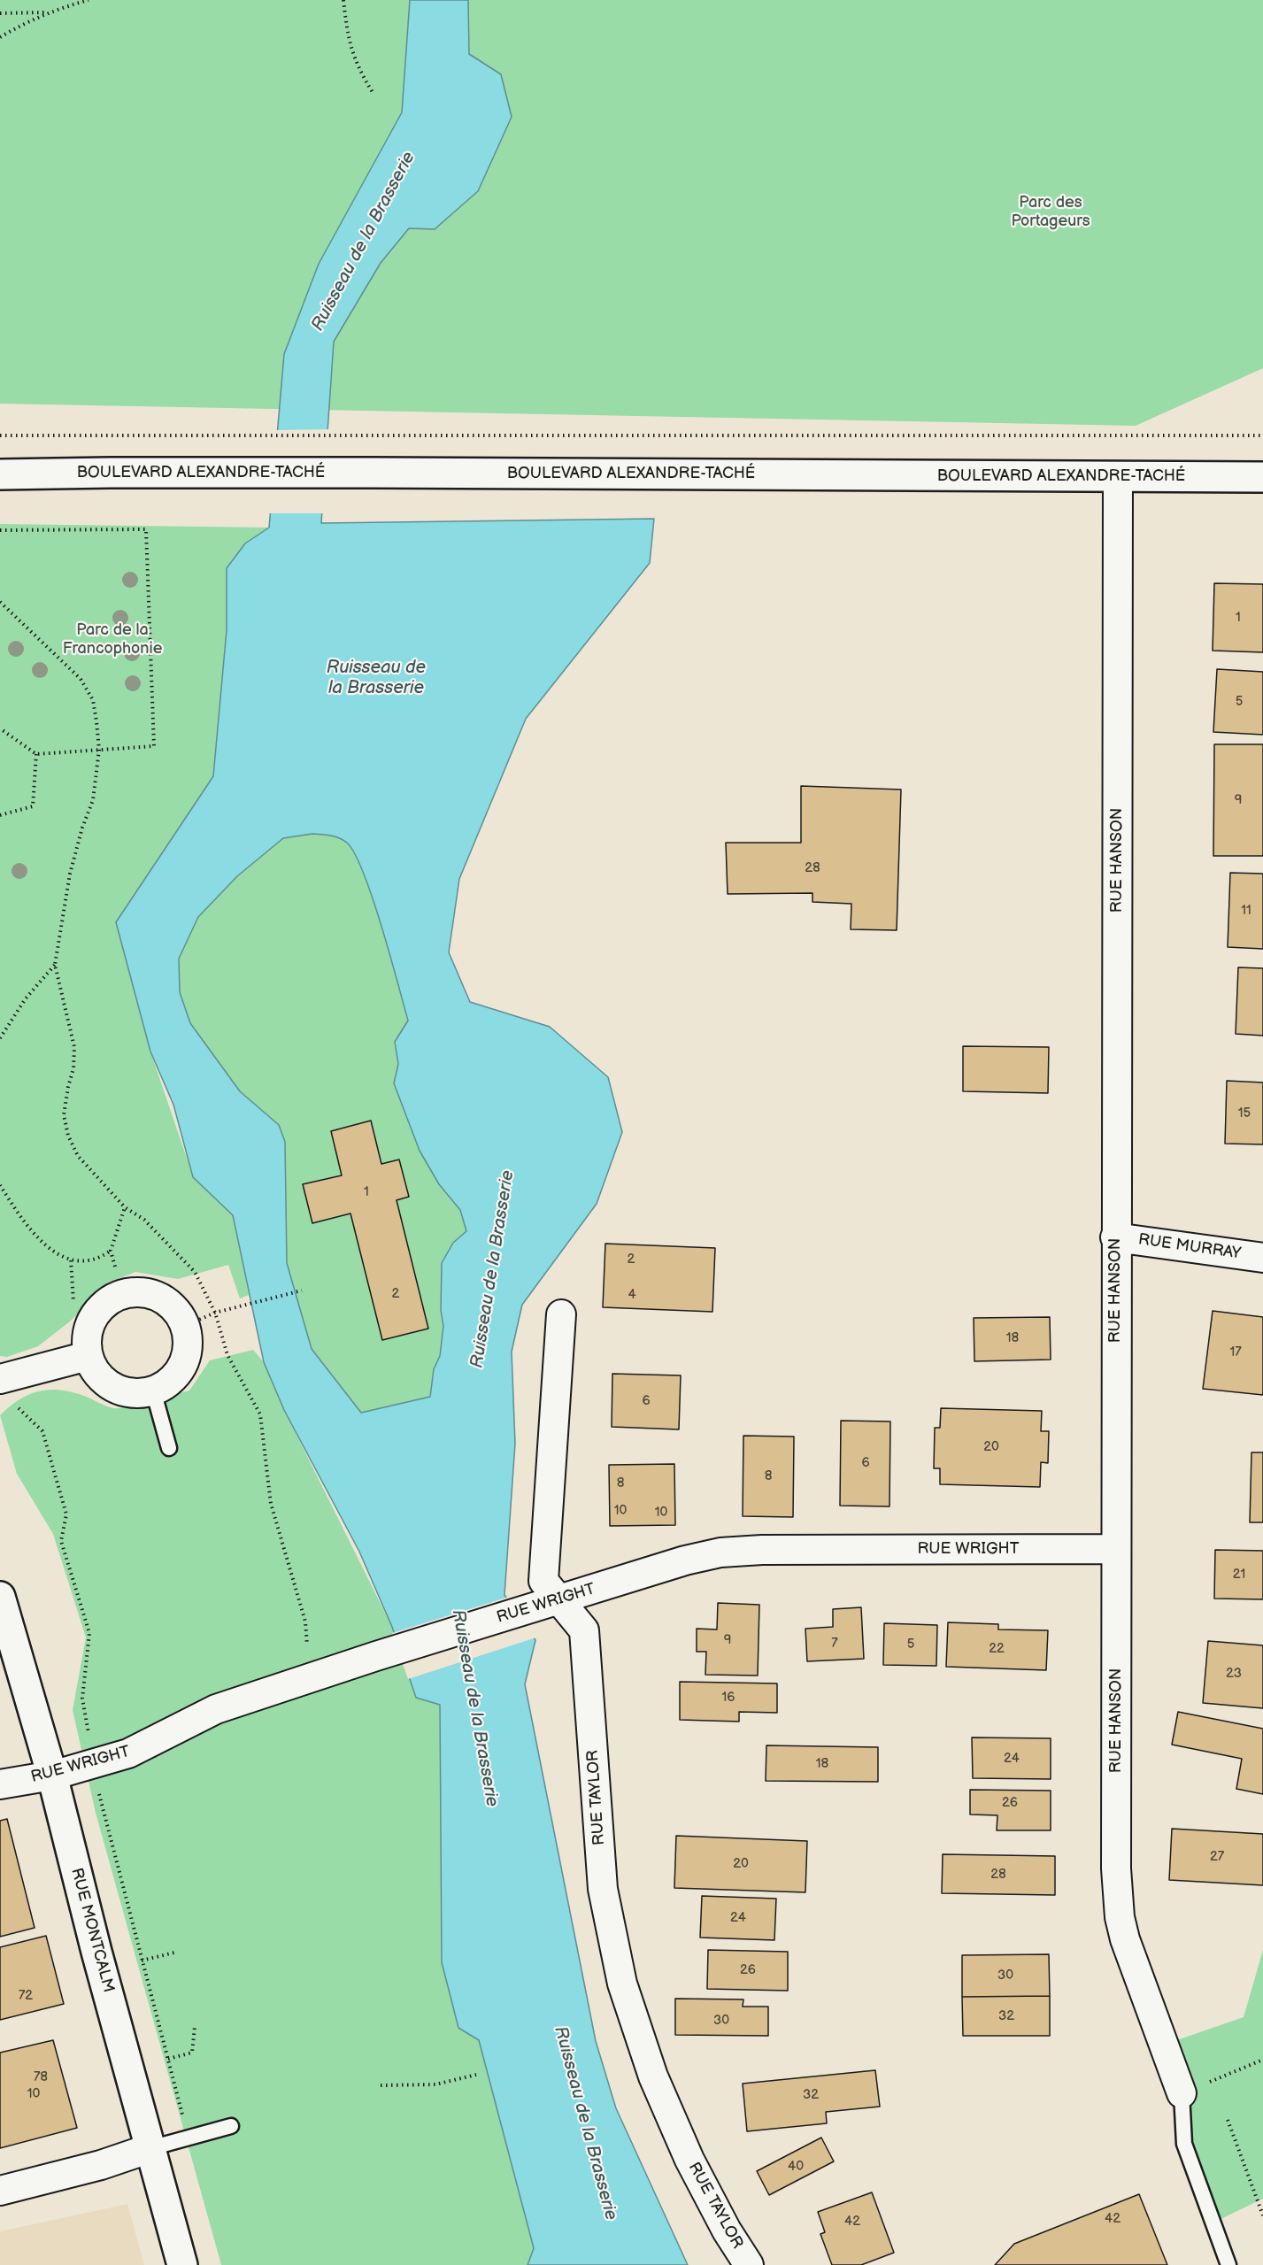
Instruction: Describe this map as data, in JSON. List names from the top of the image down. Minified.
{"streets":{"main road":["BOULEVARD ALEXANDRE-TACHÉ","RUE MONTCALM"],"street":["RUE HANSON","RUE MURRAY","RUE WRIGHT","RUE TAYLOR"]},"crossings":[["BOULEVARD ALEXANDRE-TACHÉ","RUE HANSON"],["RUE HANSON","RUE MURRAY"],["RUE HANSON","RUE WRIGHT"],["RUE WRIGHT","RUE TAYLOR"],["RUE WRIGHT","RUE MONTCALM"]],"water":["Ruisseau de la Brasserie"],"parks":["Parc des Portageurs","Parc de la Francophonie"],"house_numbers":["1","5","9","28","11","15","1","2","2","4","18","17","6","20","6","8","8","10","10","21","9","7","5","22","23","16","24","18","26","27","20","28","24","26","30","72","32","30","78","10","32","40","42","42"]}
